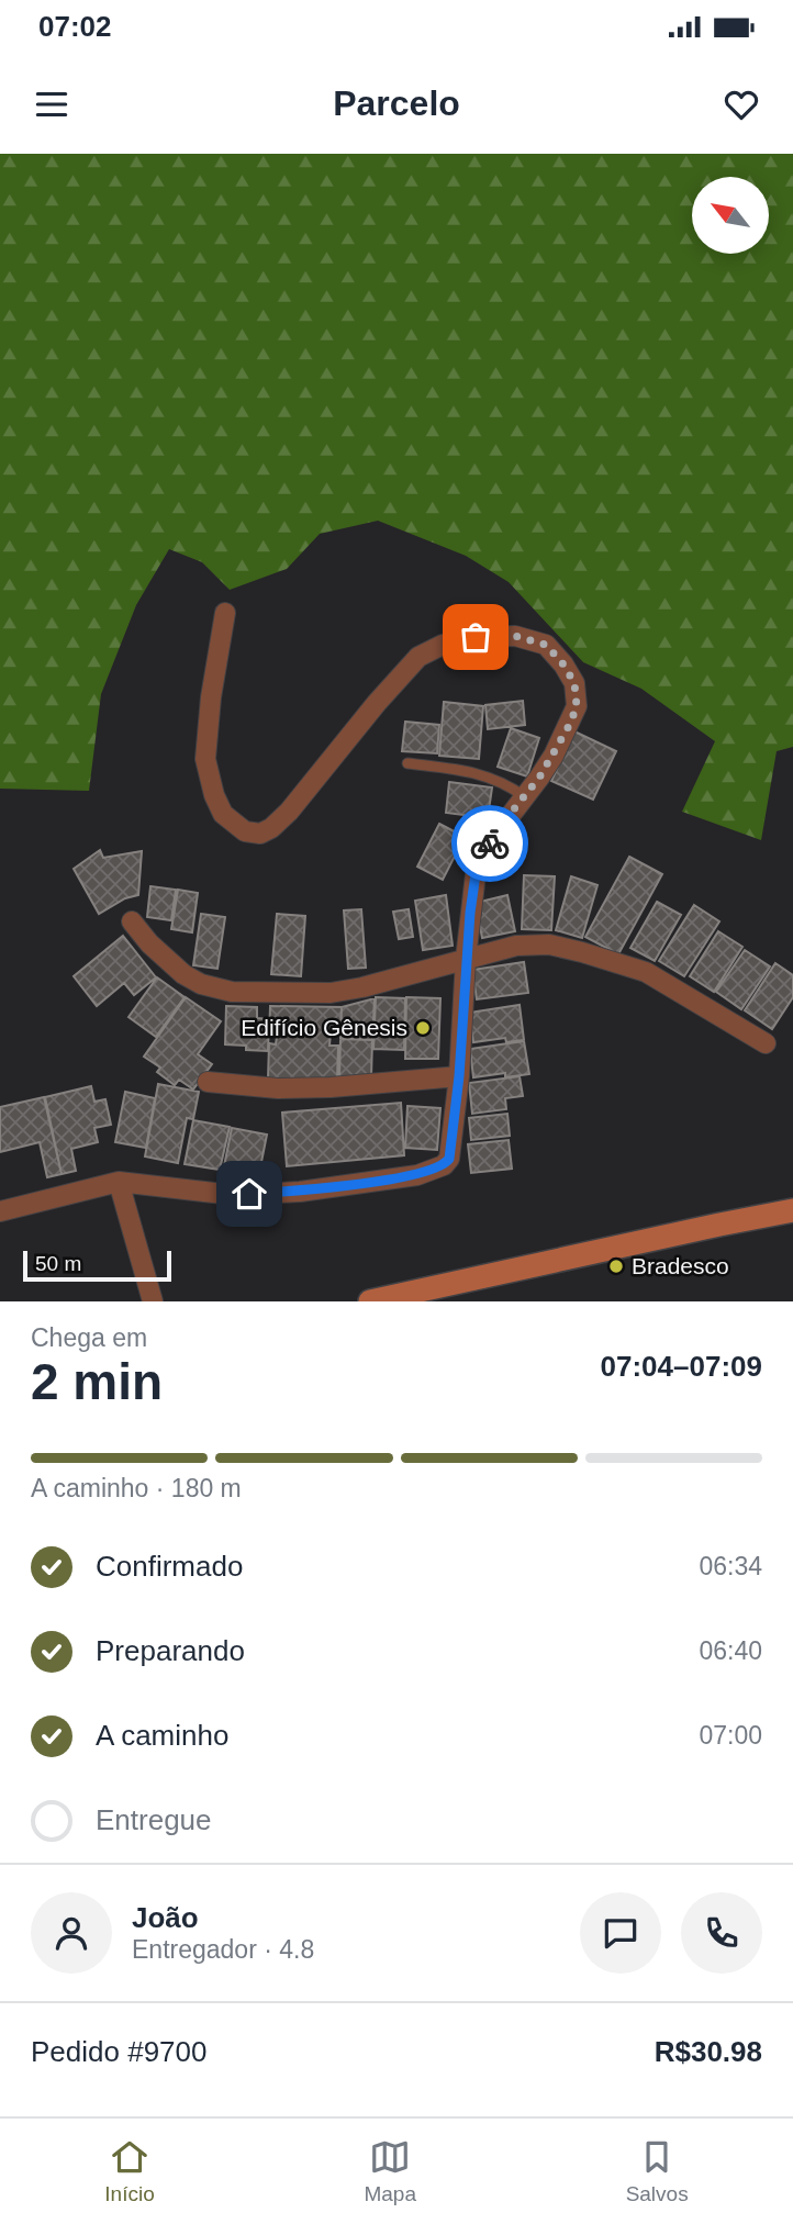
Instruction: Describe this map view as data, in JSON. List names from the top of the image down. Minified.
{"places":["Edifício Gênesis","Bradesco"],"scale_bar":"50 m","north":"top left","page":{"status":"07:02","header":"Parcelo","scale":"50 m","heading":["2 min","Chega em","07:04–07:09"],"panel":["João","Entregador · 4.8","Pedido #9700","R$30.98"],"bar":"A caminho · 180 m","list":[["Confirmado","06:34"],["Preparando","06:40"],["A caminho","07:00"],"Entregue"],"tabs":["Início","Mapa","Salvos"]}}
